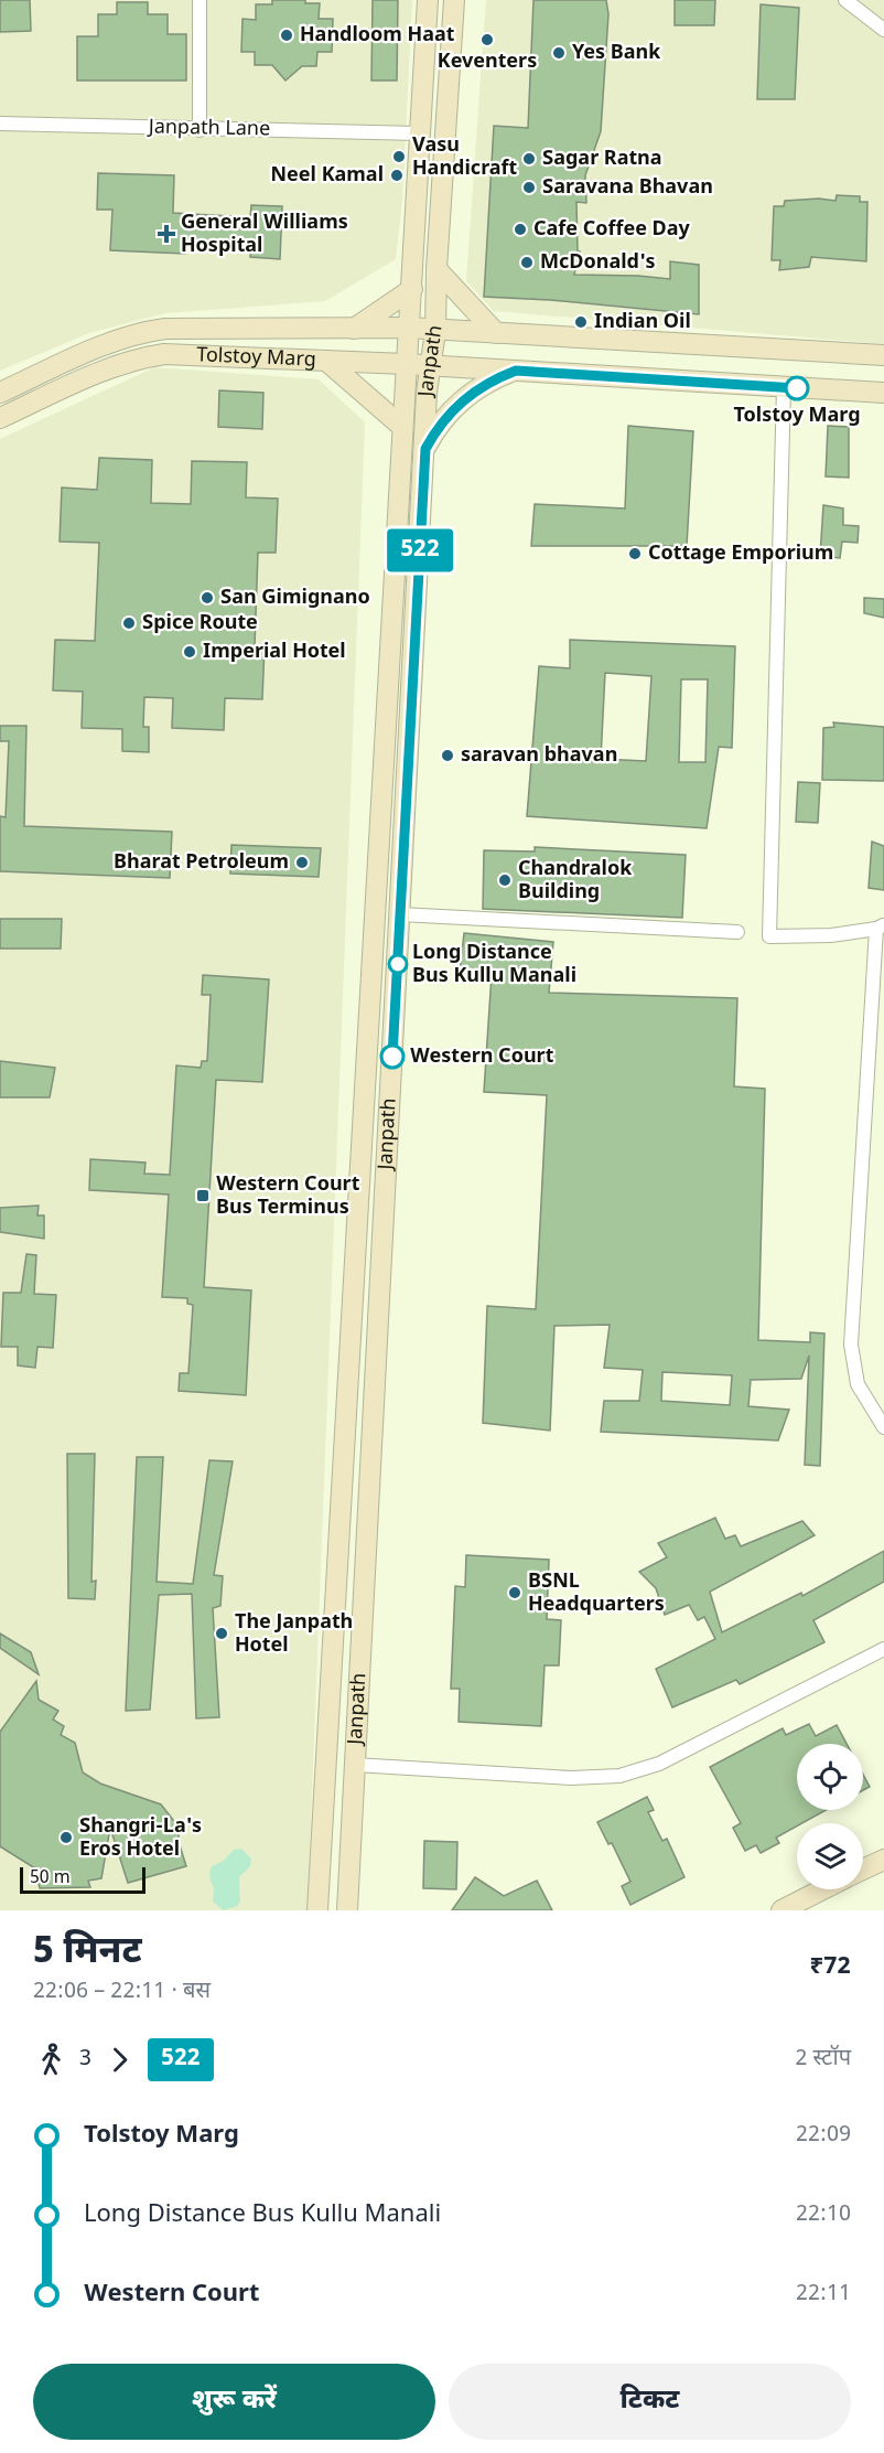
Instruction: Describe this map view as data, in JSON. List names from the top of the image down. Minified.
{"streets":{"main road":["Tolstoy Marg","Janpath"],"street":["Janpath Lane"]},"crossings":[["Janpath Lane","Janpath"],["Tolstoy Marg","Janpath"]],"places":{"other":["Handloom Haat","Keventers","Yes Bank","Vasu Handicraft","Sagar Ratna","Neel Kamal","Saravana Bhavan","Cafe Coffee Day","McDonald's","Indian Oil","Tolstoy Marg","Cottage Emporium","San Gimignano","Spice Route","Imperial Hotel","saravan bhavan","Bharat Petroleum","Chandralok Building","Long Distance Bus Kullu Manali","Western Court","BSNL Headquarters","The Janpath Hotel","Shangri-La's Eros Hotel"],"health":["General Williams Hospital"],"transit":["Western Court Bus Terminus"]},"lines":["bus line 522"],"scale_bar":"50 m","page":{"on_map":"522","scale":"50 m","heading":["5 मिनट","22:06 – 22:11 · बस","₹72"],"legs":["3","522","2 स्टॉप"],"list":[{"name":"Tolstoy Marg","value":"22:09"},{"name":"Long Distance Bus Kullu Manali","value":"22:10"},{"name":"Western Court","value":"22:11"}],"buttons":["शुरू करें","टिकट"]}}
